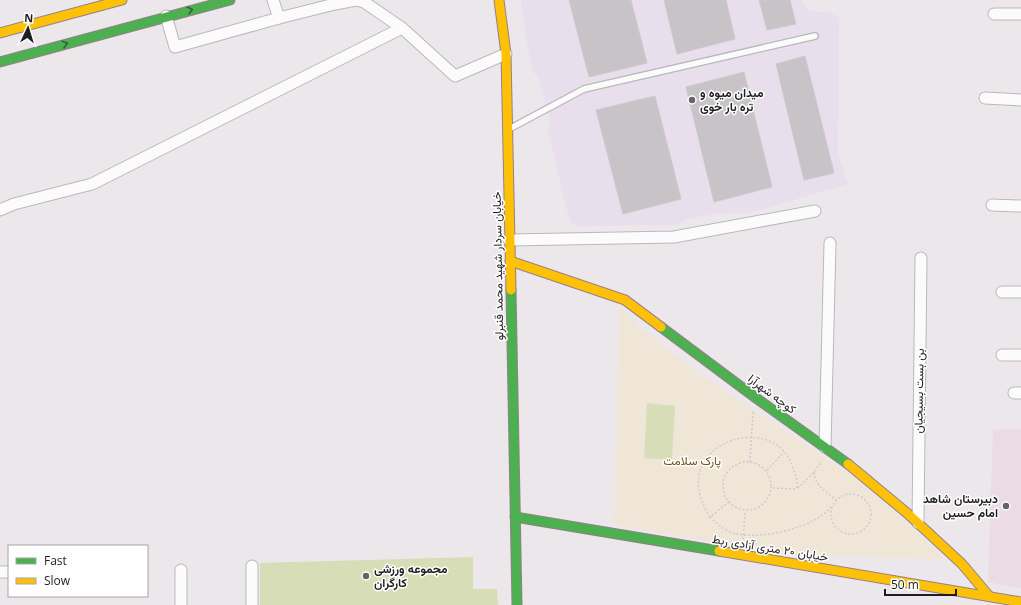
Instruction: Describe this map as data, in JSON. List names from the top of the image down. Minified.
{"streets":{"main road":["خیابان سردار شهید محمد قنبرلو","کوچه شهرآرا","خیابان ۲۰ متری آزادی ربط"],"street":["بن بست بسیجیان"]},"crossings":[["خیابان سردار شهید محمد قنبرلو","کوچه شهرآرا"],["خیابان سردار شهید محمد قنبرلو","خیابان ۲۰ متری آزادی ربط"],["بن بست بسیجیان","کوچه شهرآرا"],["کوچه شهرآرا","خیابان ۲۰ متری آزادی ربط"]],"parks":["پارک سلامت"],"places":["میدان میوه و تره بار خوی","دبیرستان شاهد امام حسین","مجموعه ورزشی کارگران"],"legend":["Fast","Slow"],"scale_bar":"50 m","north":"top"}
